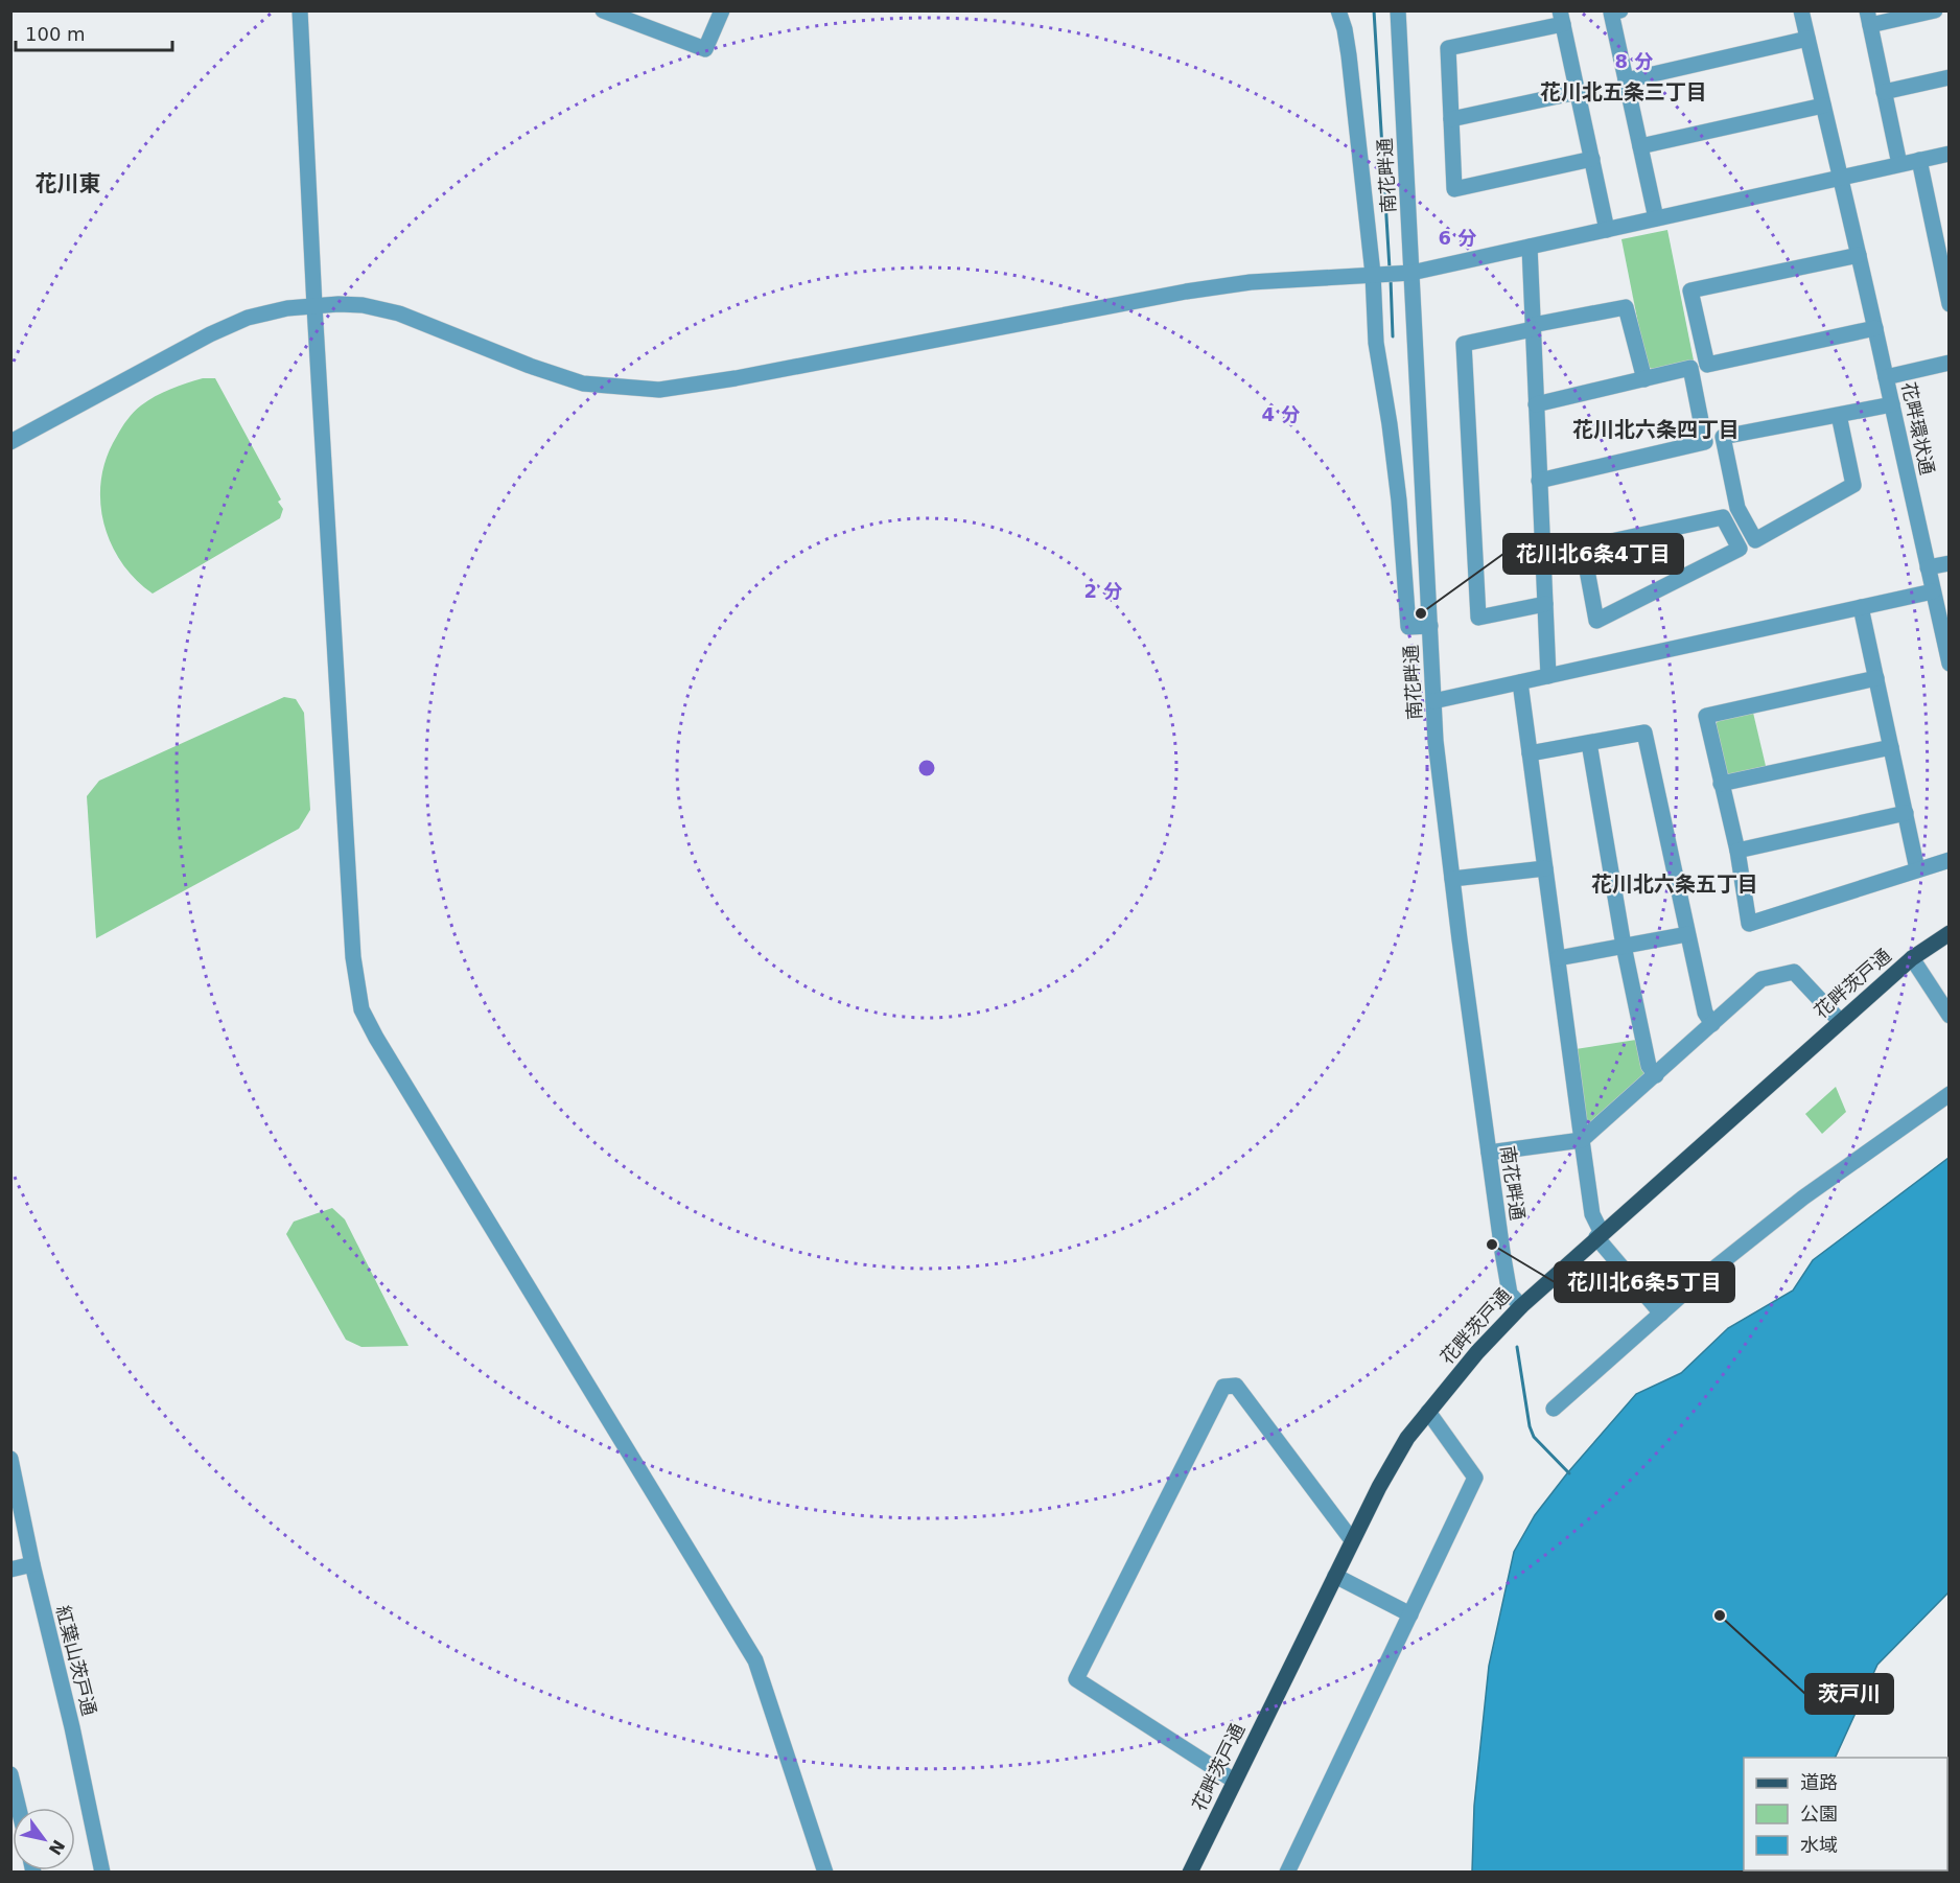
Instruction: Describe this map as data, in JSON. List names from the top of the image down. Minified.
{"streets":{"main road":["花畔茨戸通"],"street":["南花畔通","花畔環状通","紅葉山茨戸通"]},"crossings":[["南花畔通","花畔茨戸通"]],"districts":["花川北五条三丁目","花川東","花川北六条四丁目","花川北六条五丁目"],"places":["花川北6条4丁目","花川北6条5丁目","茨戸川"],"legend":["道路","公園","水域"],"scale_bar":"100 m","north":"bottom right","rings":["8 分","6 分","4 分","2 分"]}
